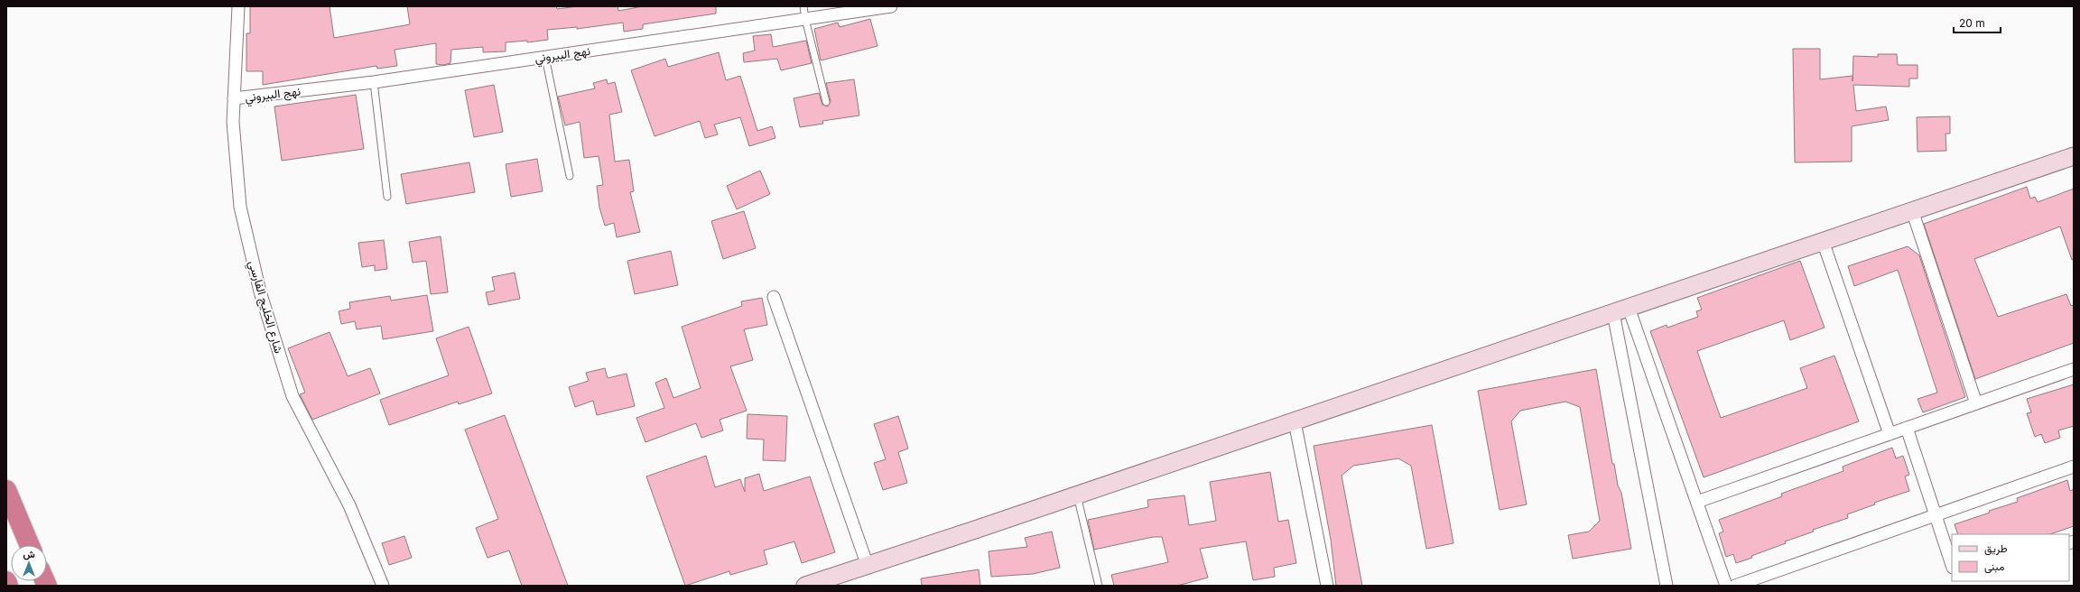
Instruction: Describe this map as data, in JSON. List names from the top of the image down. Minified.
{"streets":{"street":["نهج البيروني","شارع الخليج الفارسي"]},"crossings":[["نهج البيروني","شارع الخليج الفارسي"]],"legend":["طريق","مبنى"],"scale_bar":"20 m","north":"top"}
